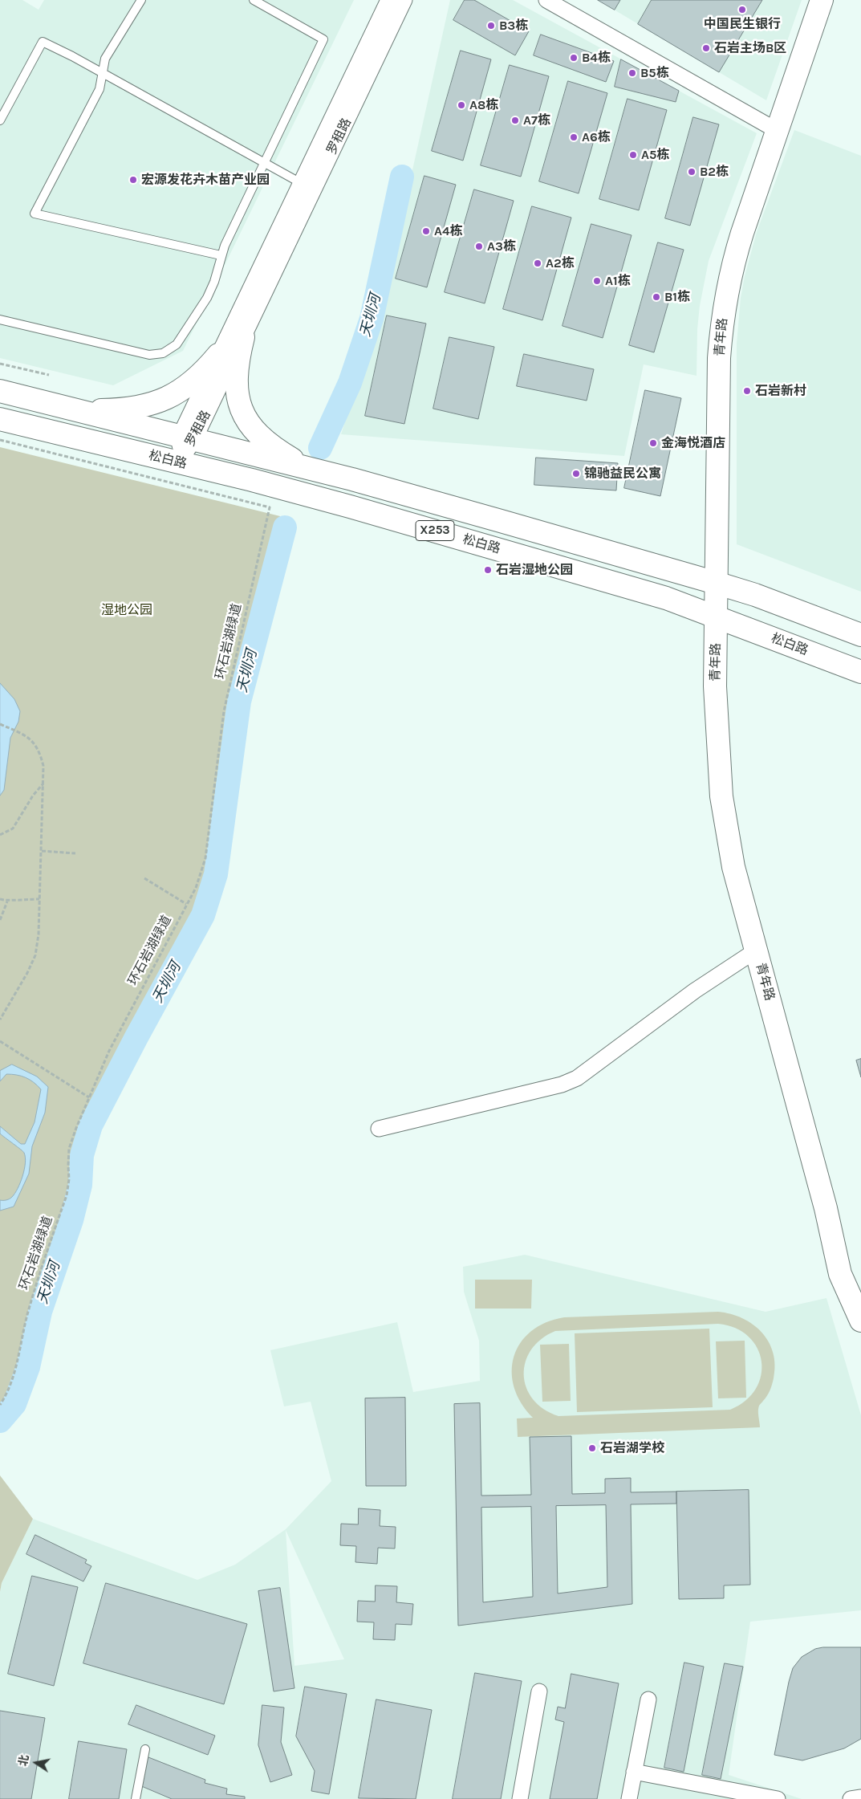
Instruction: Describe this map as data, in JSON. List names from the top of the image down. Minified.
{"streets":{"main road":["青年路","松白路","X253"],"street":["罗租路"],"path":["环石岩湖绿道"]},"crossings":[["罗租路","松白路"],["青年路","松白路"]],"water":["天圳河"],"parks":["湿地公园"],"places":["中国民生银行","B3栋","石岩主场B区","B4栋","B5栋","A8栋","A7栋","A6栋","A5栋","B2栋","宏源发花卉木苗产业园","A4栋","A3栋","A2栋","A1栋","B1栋","石岩新村","金海悦酒店","锦驰益民公寓","石岩湿地公园","石岩湖学校"],"north":"left"}
